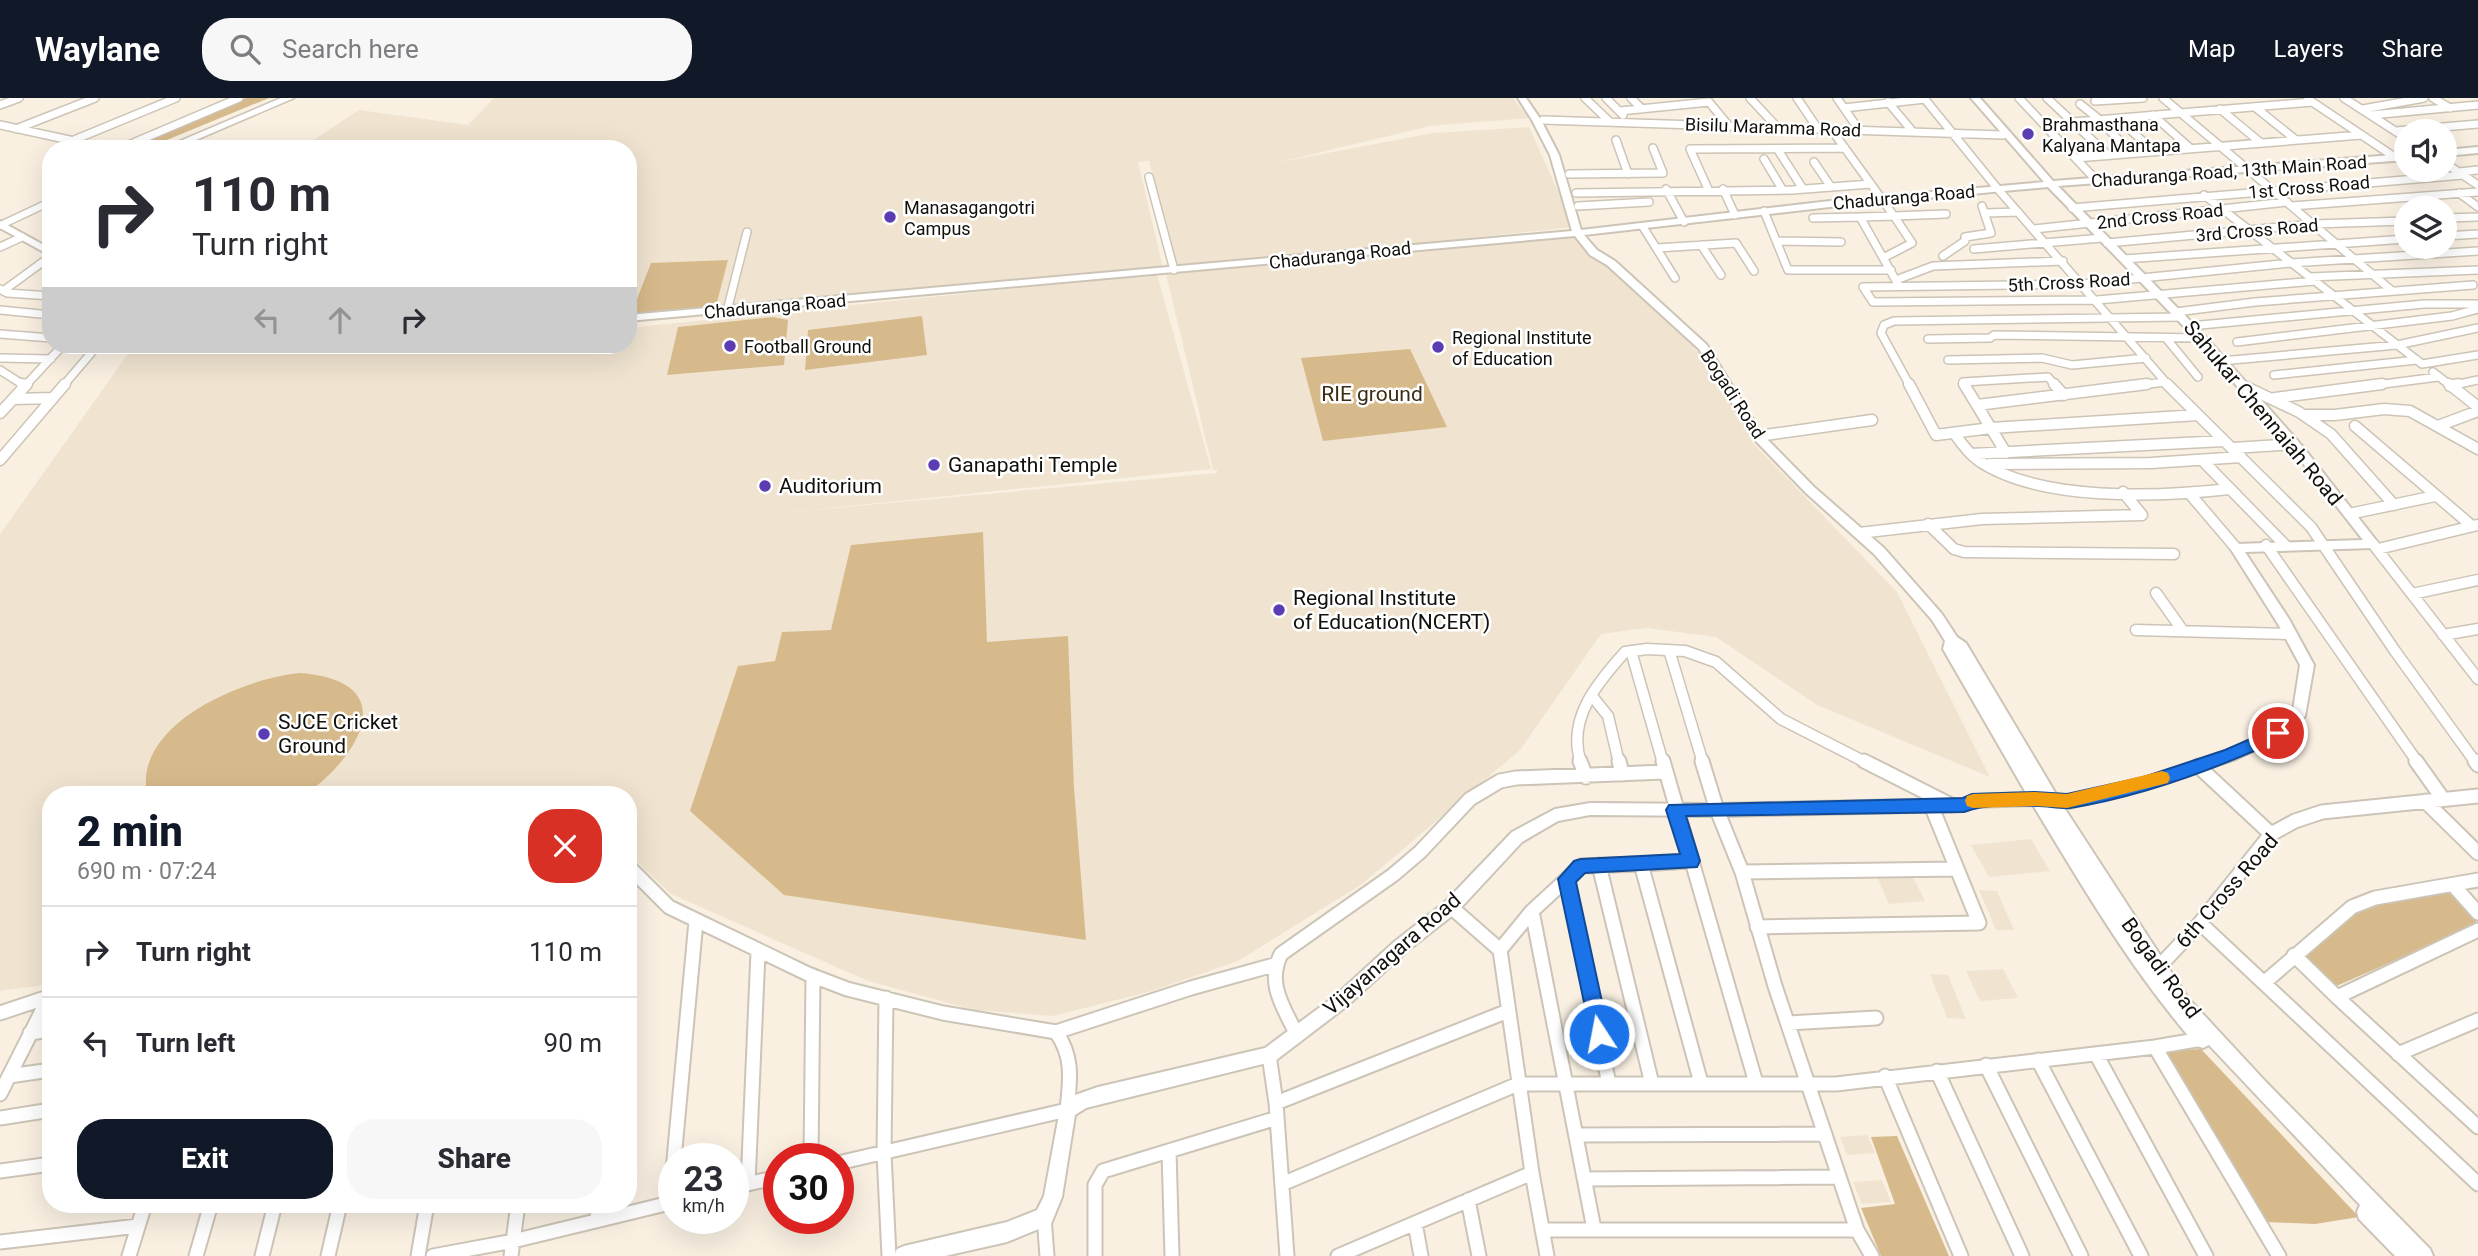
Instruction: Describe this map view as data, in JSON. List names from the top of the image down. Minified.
{"streets":{"street":["Bisilu Maramma Road","Chaduranga Road, 13th Main Road","1st Cross Road","Chaduranga Road","2nd Cross Road","3rd Cross Road","5th Cross Road","Bogadi Road","Sahukar Chennaiah Road","6th Cross Road","Vijayanagara Road"]},"crossings":[["Bisilu Maramma Road","Sahukar Chennaiah Road"],["Chaduranga Road, 13th Main Road","Chaduranga Road"],["Chaduranga Road, 13th Main Road","Sahukar Chennaiah Road"],["1st Cross Road","Sahukar Chennaiah Road"],["Chaduranga Road","Bogadi Road"],["Chaduranga Road","Sahukar Chennaiah Road"],["2nd Cross Road","Sahukar Chennaiah Road"],["3rd Cross Road","Sahukar Chennaiah Road"],["5th Cross Road","Sahukar Chennaiah Road"],["Bogadi Road","6th Cross Road"],["Bogadi Road","Vijayanagara Road"]],"parks":["RIE ground"],"places":["Brahmasthana Kalyana Mantapa","Manasagangotri Campus","Football Ground","Regional Institute of Education","Ganapathi Temple","Auditorium","Regional Institute of Education(NCERT)","SJCE Cricket Ground"],"page":{"header":"Waylane","search":"Search here","nav":["Map","Layers","Share"],"turn":["110 m","Turn right"],"heading":["2 min","690 m · 07:24"],"list":[{"name":"Turn right","value":"110 m"},{"name":"Turn left","value":"90 m"}],"buttons":["Exit","Share"],"speed":"23 km/h","limit":"30"}}
